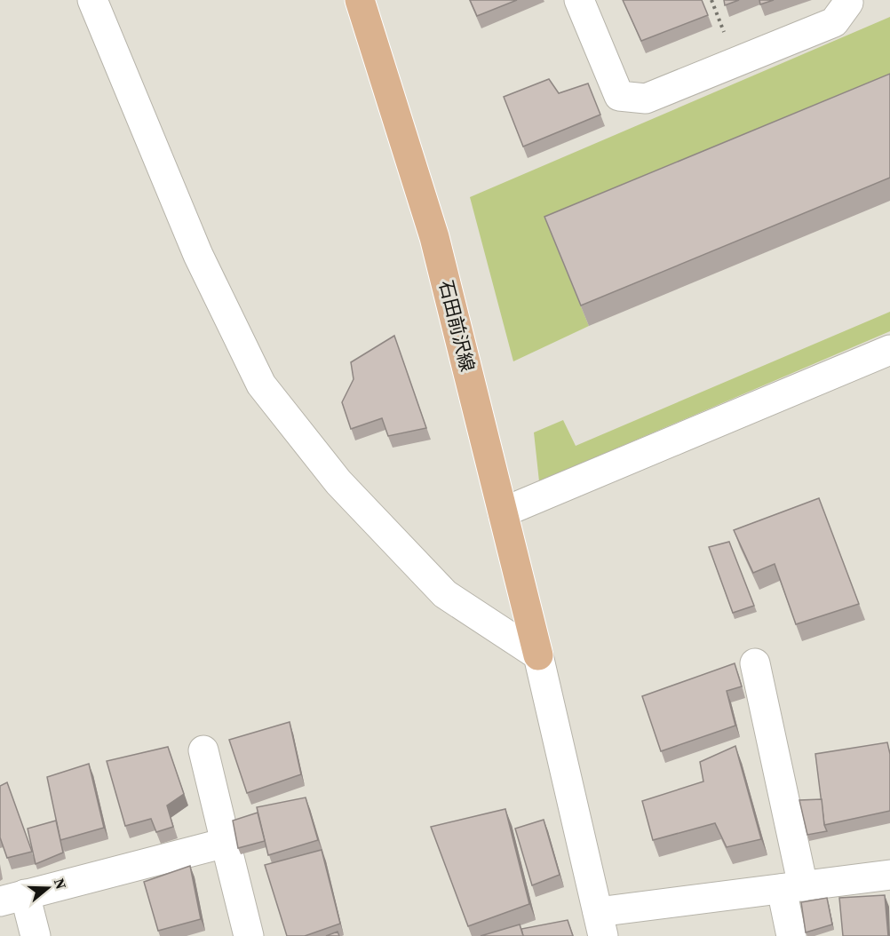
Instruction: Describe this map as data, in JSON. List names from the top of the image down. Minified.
{"streets":{"main road":["石田前沢線"]},"north":"right"}
